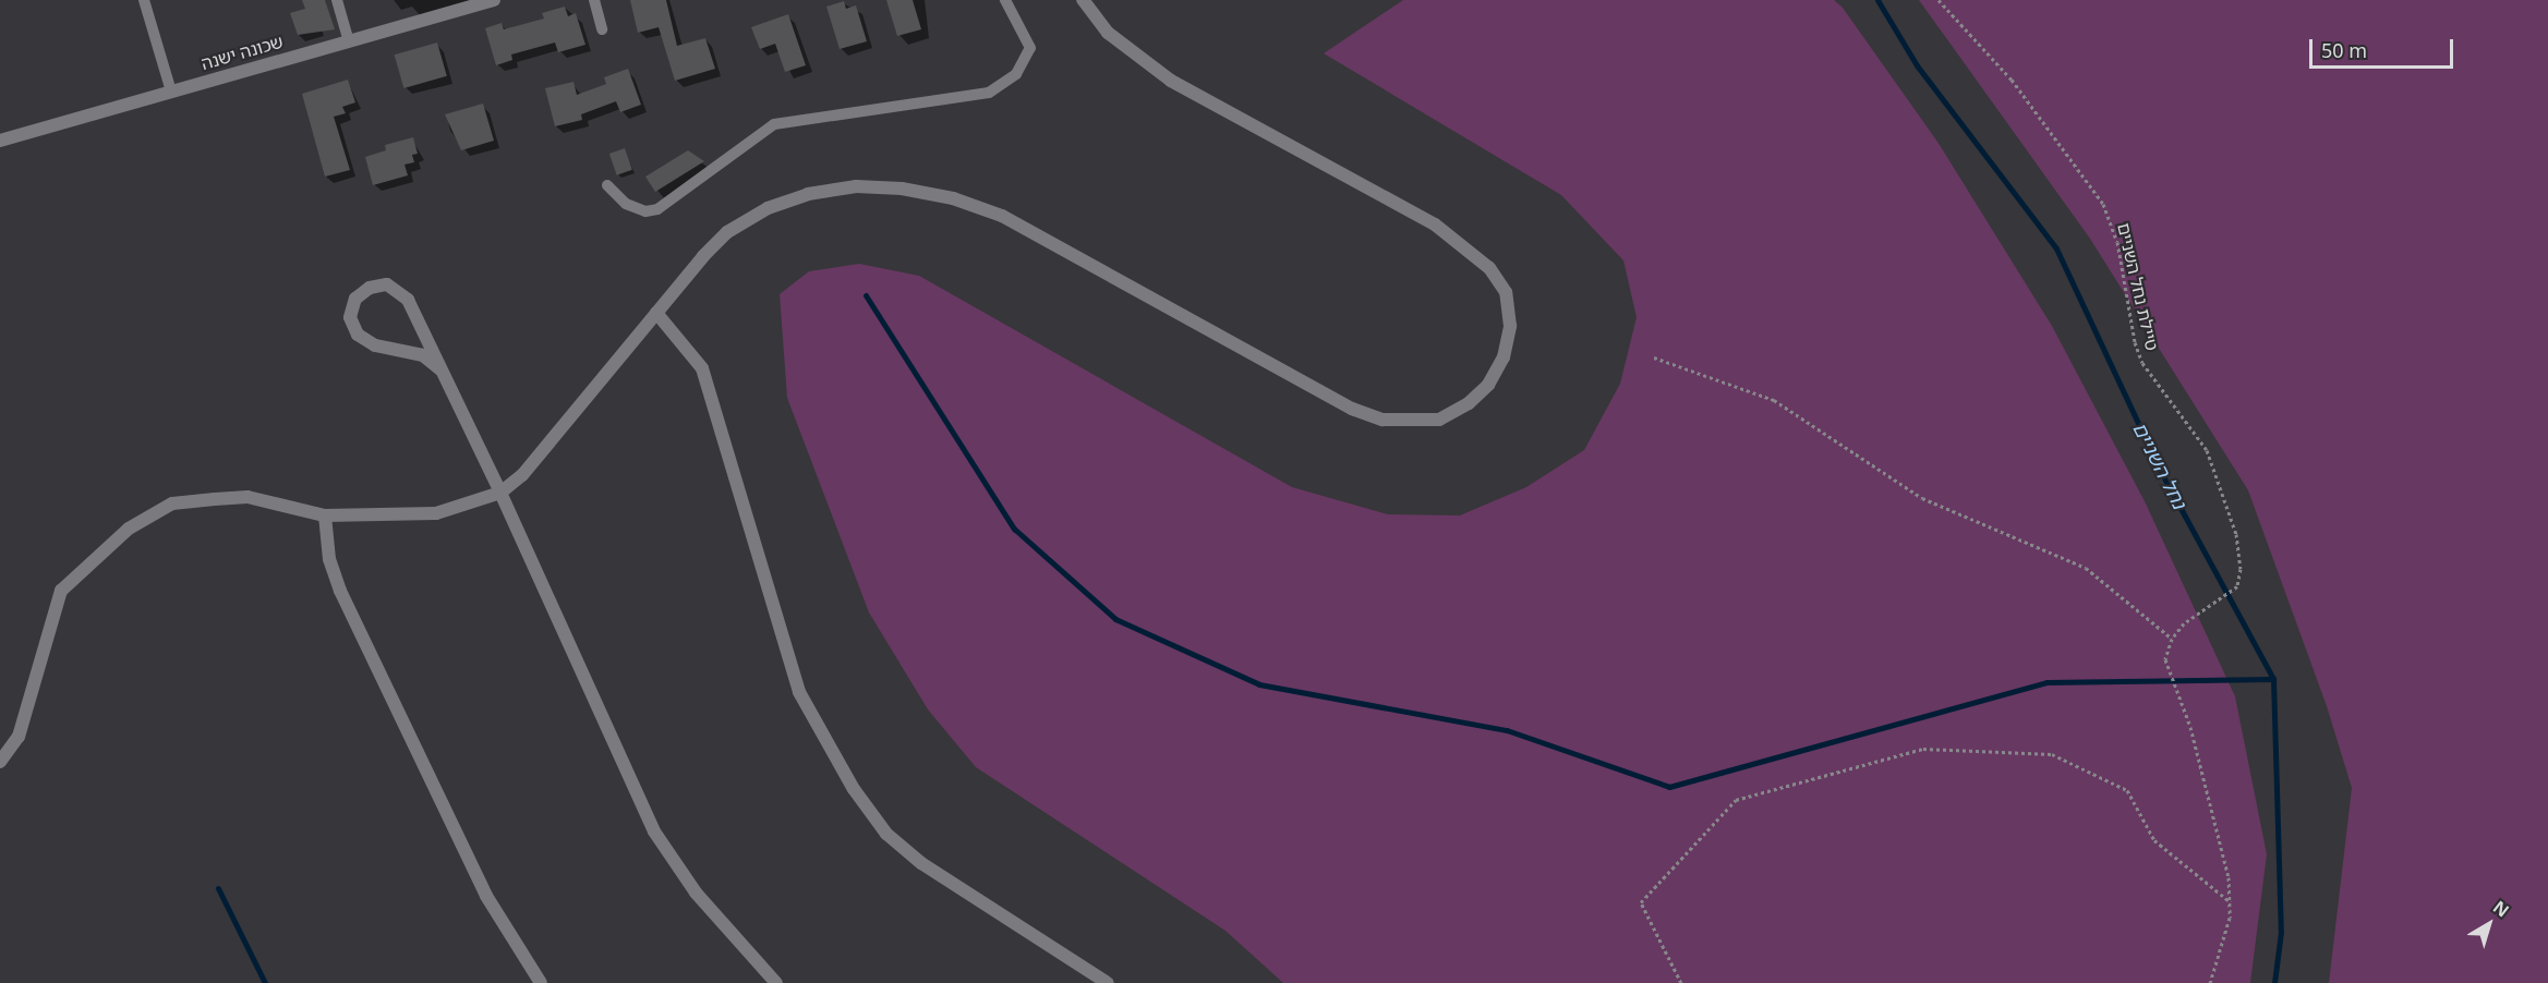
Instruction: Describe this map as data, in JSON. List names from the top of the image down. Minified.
{"streets":{"street":["שכונה ישנה"],"path":["טיילת נחל השניים"]},"water":["נחל השניים"],"scale_bar":"50 m","north":"top right"}
